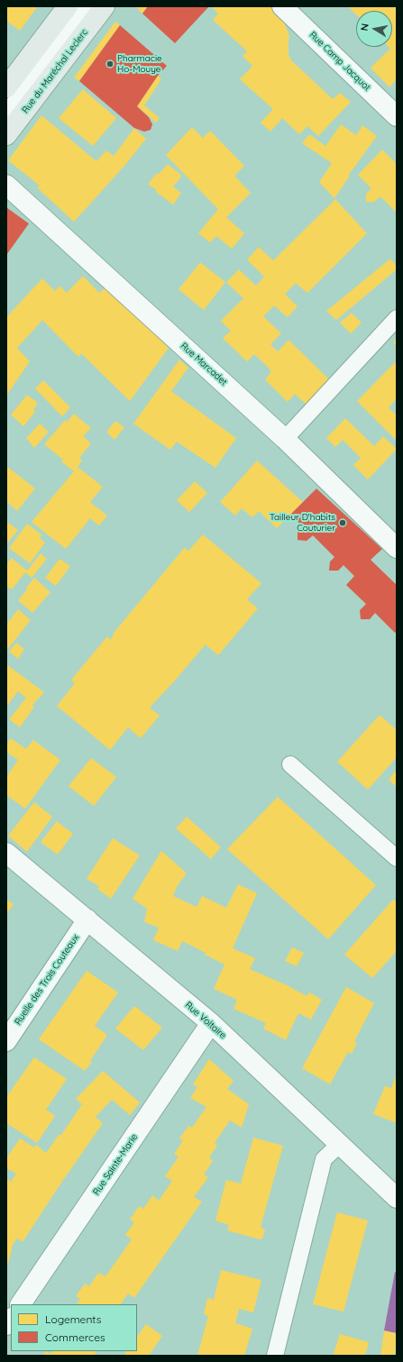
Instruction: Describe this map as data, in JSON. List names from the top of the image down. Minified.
{"streets":{"street":["Rue Camp Jacquot","Rue du Maréchal Leclerc","Rue Marcadet","Ruelle des Trois Couteaux","Rue Voltaire","Rue Sainte-Marie"]},"crossings":[["Ruelle des Trois Couteaux","Rue Voltaire"],["Rue Voltaire","Rue Sainte-Marie"]],"places":["Pharmacie Ho-Mouye","Tailleur D'habits Couturier"],"legend":["Logements","Commerces"],"north":"left"}
